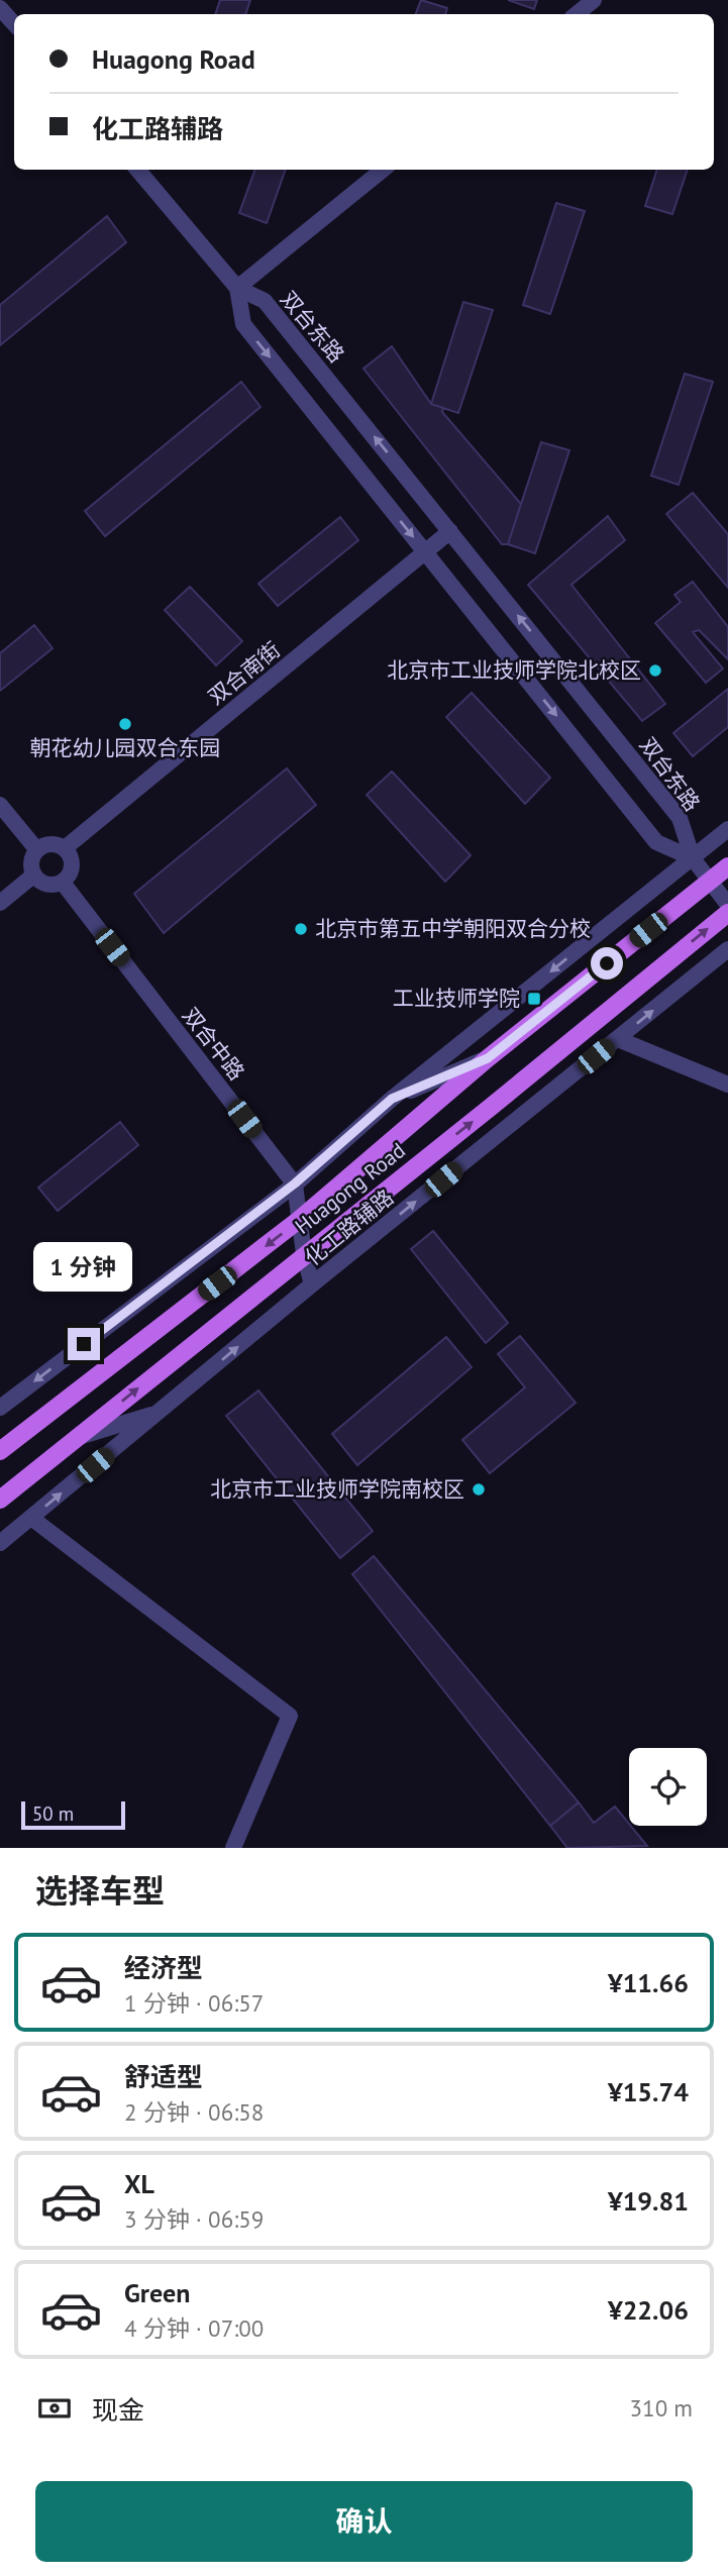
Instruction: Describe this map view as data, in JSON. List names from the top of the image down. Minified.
{"streets":{"main road":["Huagong Road"],"street":["双台东路","双合南街","双合中路","化工路辅路"]},"crossings":[["双台东路","双合南街"],["双合南街","双合中路"]],"places":{"other":["北京市工业技师学院北校区","朝花幼儿园双合东园","北京市第五中学朝阳双合分校","北京市工业技师学院南校区"],"transit":["工业技师学院"]},"scale_bar":"50 m","page":{"banner":["Huagong Road","化工路辅路"],"bubble":"1 分钟","scale":"50 m","heading":"选择车型","list":[{"name":"经济型","note":"1 分钟 · 06:57","value":"¥11.66"},{"name":"舒适型","note":"2 分钟 · 06:58","value":"¥15.74"},{"name":"XL","note":"3 分钟 · 06:59","value":"¥19.81"},{"name":"Green","note":"4 分钟 · 07:00","value":"¥22.06"}],"pay":["现金","310 m"],"buttons":"确认"}}
